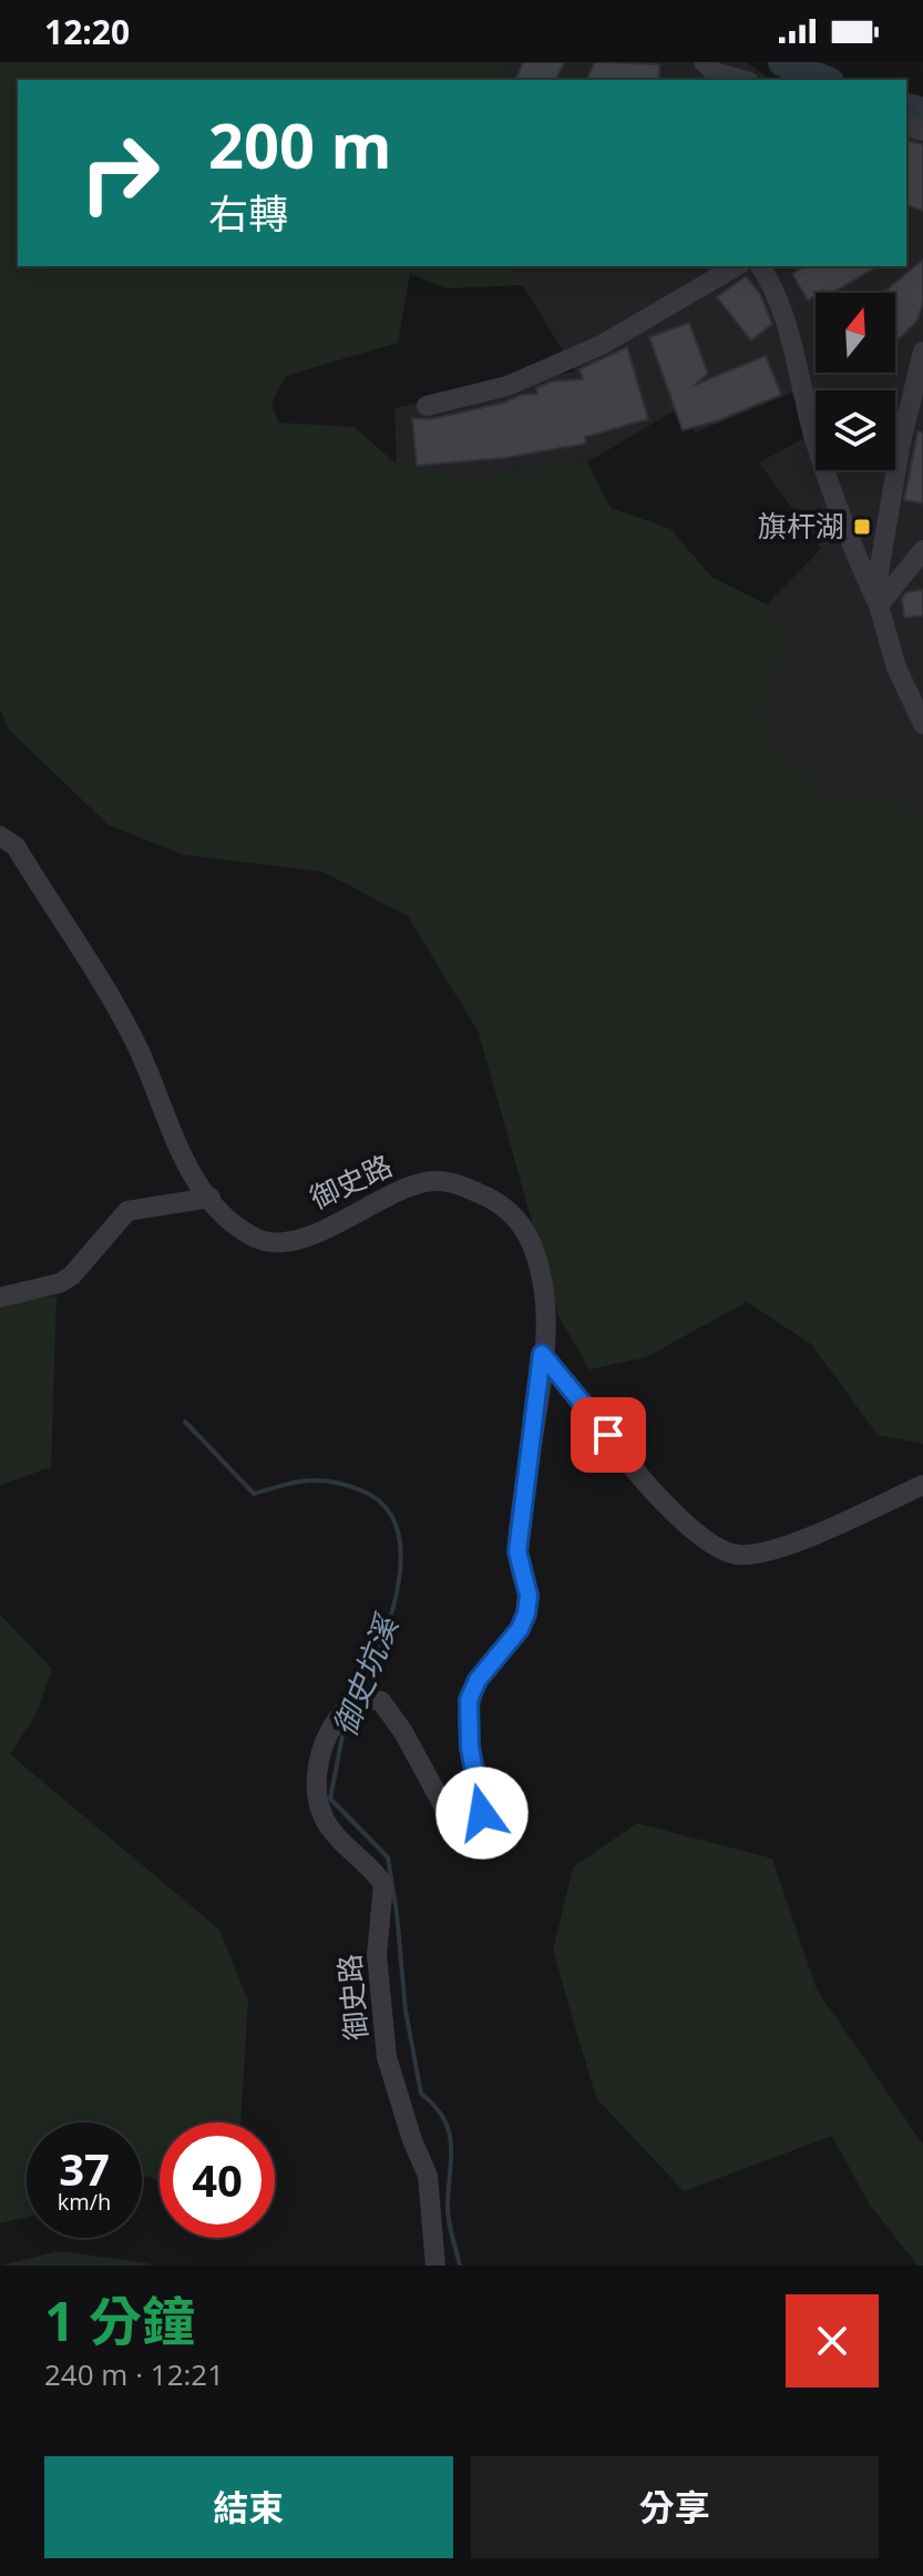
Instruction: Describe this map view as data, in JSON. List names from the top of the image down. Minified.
{"streets":{"street":["御史路"]},"water":["御史坑溪"],"places":{"transit":["旗杆湖"]},"north":"top","page":{"status":"12:20","turn":["200 m","右轉"],"speed":"37 km/h","limit":"40","heading":["1 分鐘","240 m · 12:21"],"buttons":["結束","分享"]}}
